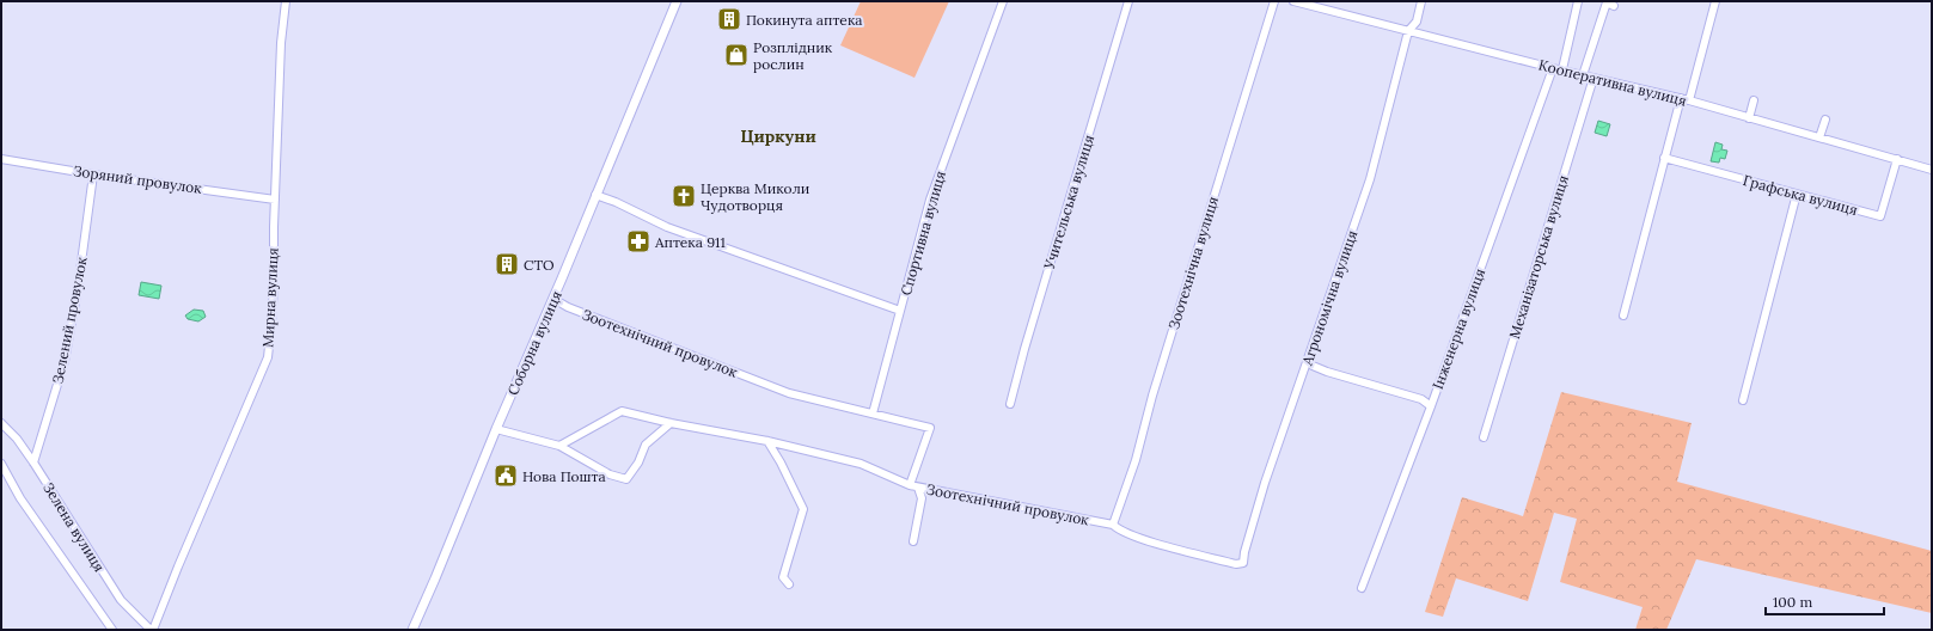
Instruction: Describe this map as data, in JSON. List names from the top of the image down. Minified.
{"streets":{"street":["Кооперативна вулиця","Зоряний провулок","Графська вулиця","Учительська вулиця","Спортивна вулиця","Механізаторська вулиця","Зоотехнічна вулиця","Мирна вулиця","Агрономічна вулиця","Зелений провулок","Інженерна вулиця","Соборна вулиця","Зоотехнічний провулок","Зелена вулиця"]},"crossings":[["Кооперативна вулиця","Графська вулиця"],["Кооперативна вулиця","Механізаторська вулиця"],["Кооперативна вулиця","Агрономічна вулиця"],["Кооперативна вулиця","Інженерна вулиця"],["Зоряний провулок","Мирна вулиця"],["Зоряний провулок","Зелений провулок"],["Спортивна вулиця","Зоотехнічний провулок"],["Зоотехнічна вулиця","Зоотехнічний провулок"],["Мирна вулиця","Зелена вулиця"],["Агрономічна вулиця","Зоотехнічний провулок"],["Зелений провулок","Зелена вулиця"],["Соборна вулиця","Зоотехнічний провулок"]],"districts":["Циркуни"],"places":{"building":["Покинута аптека","СТО"],"shop":["Розплідник рослин"],"church":["Церква Миколи Чудотворця"],"pharmacy":["Аптека 911"],"public building":["Нова Пошта"]},"scale_bar":"100 m"}
